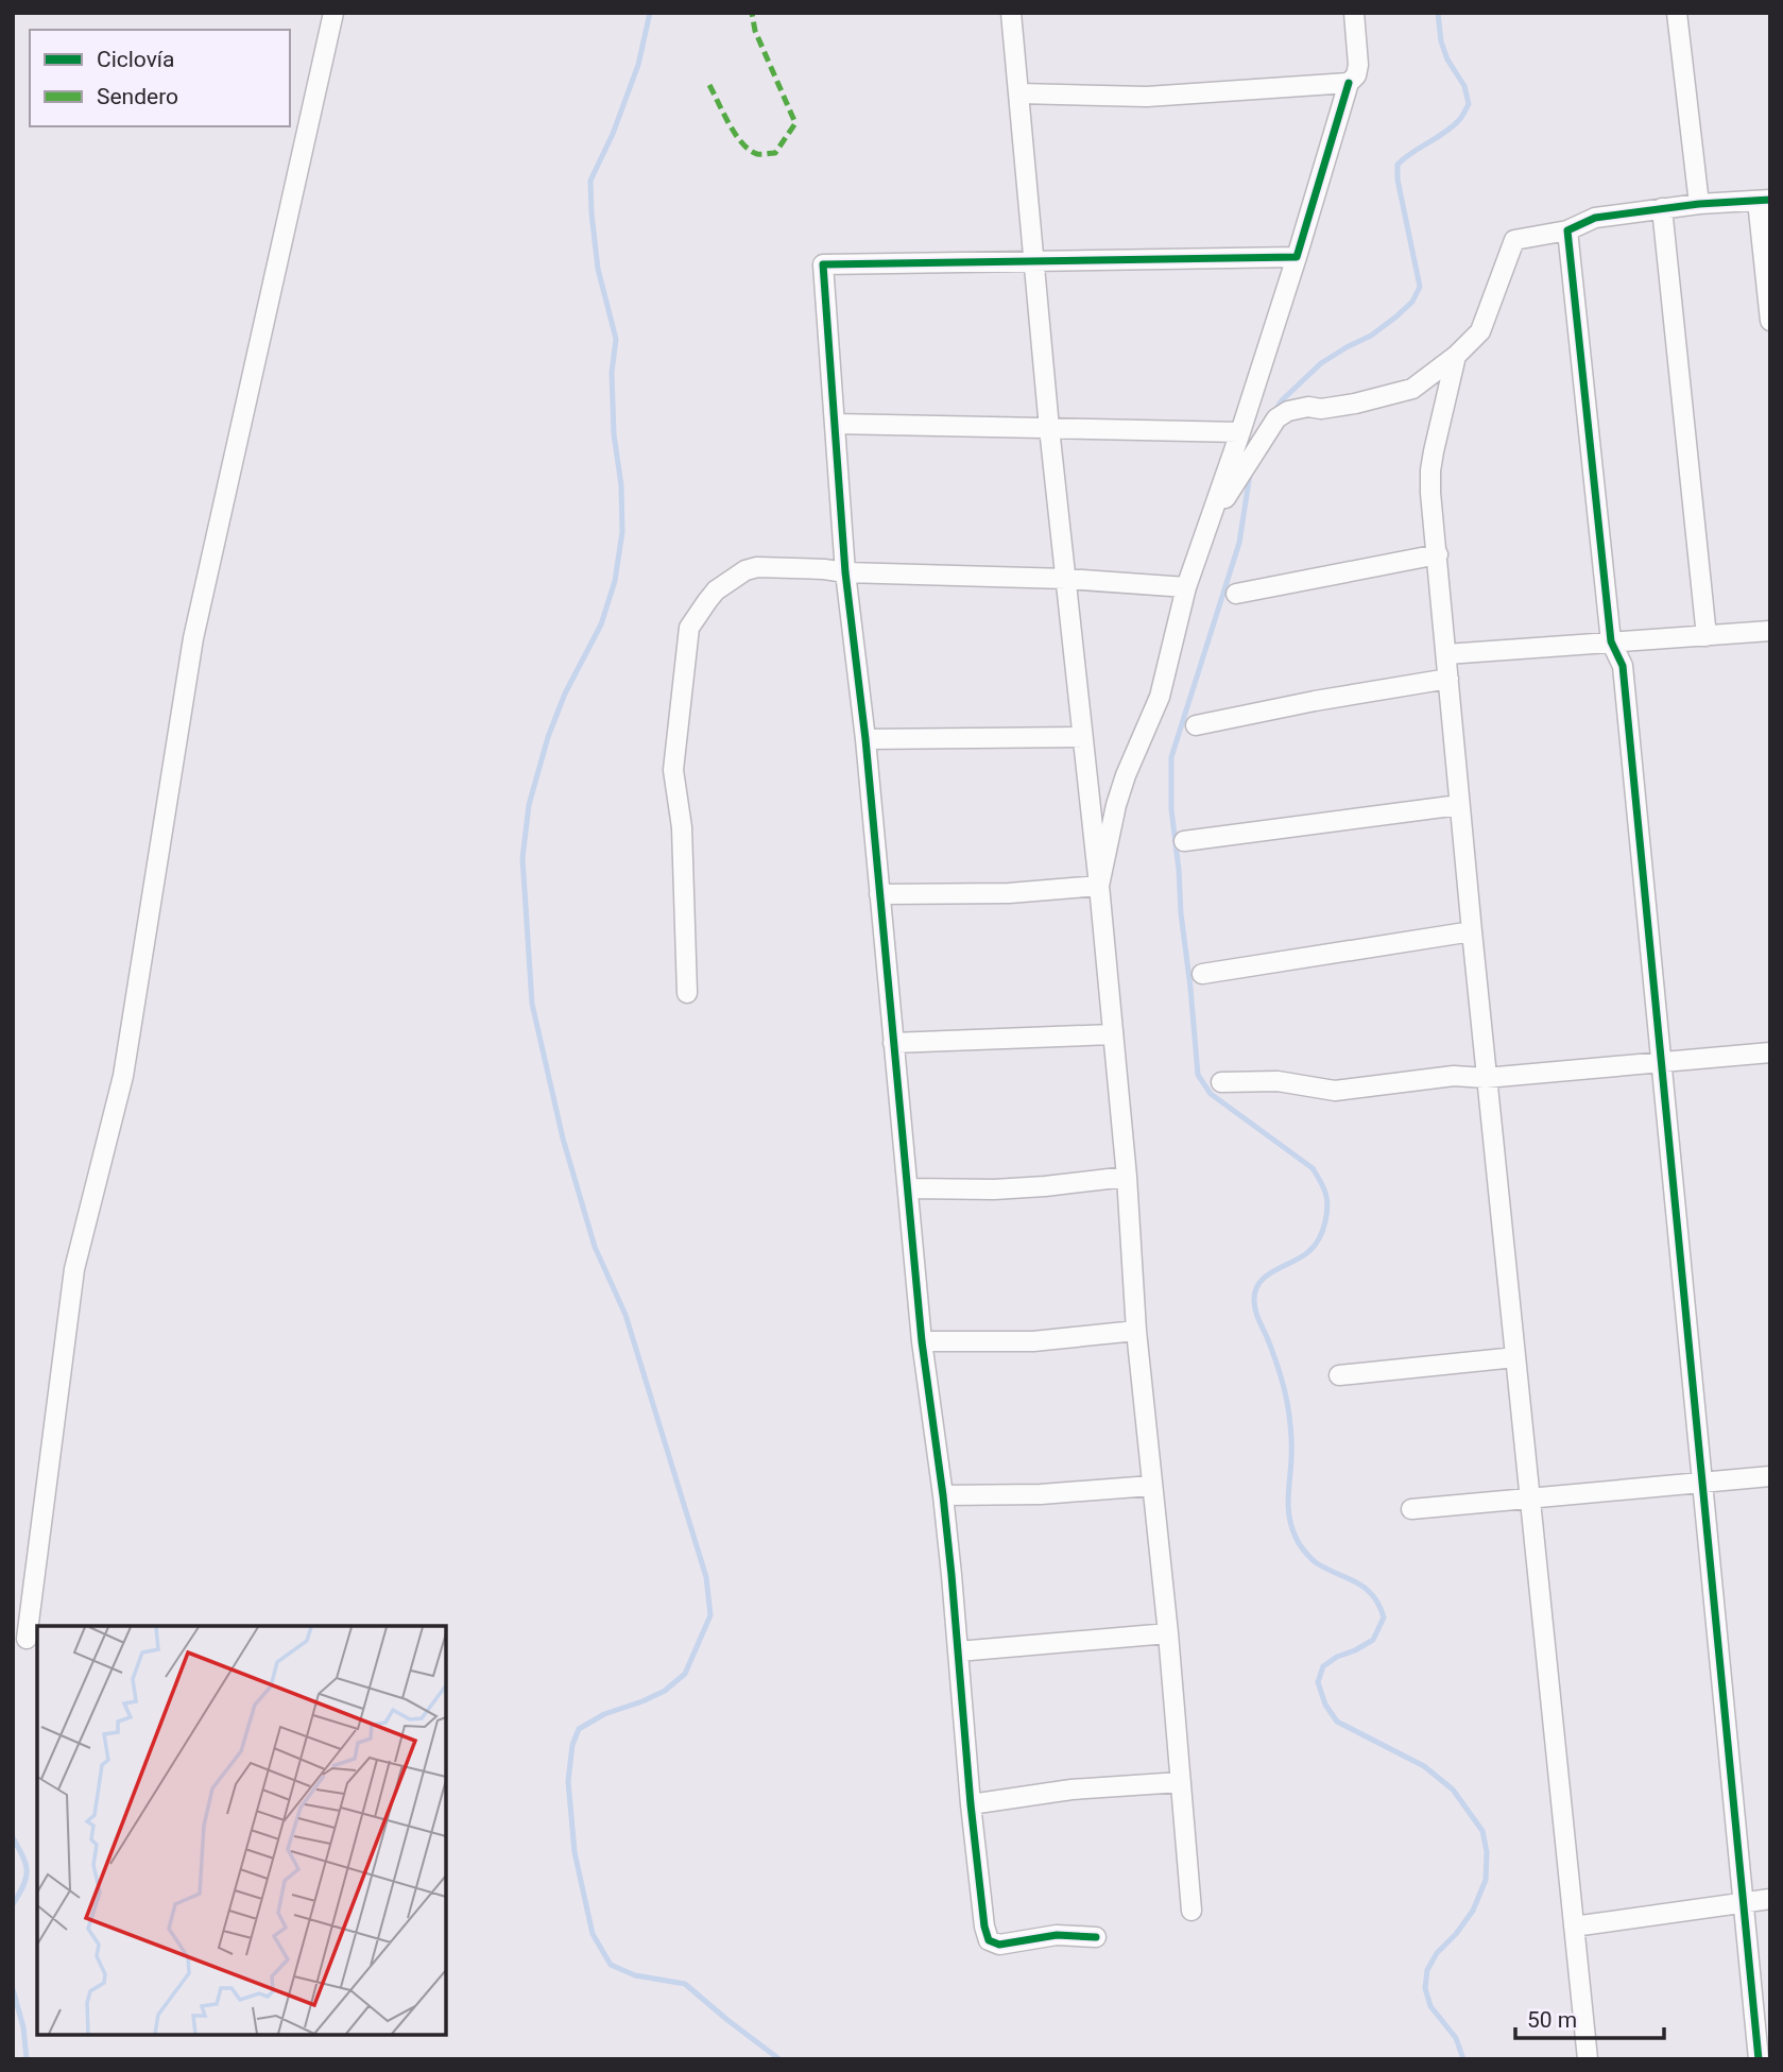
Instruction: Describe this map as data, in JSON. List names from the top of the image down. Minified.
{"legend":["Ciclovía","Sendero"],"scale_bar":"50 m"}
